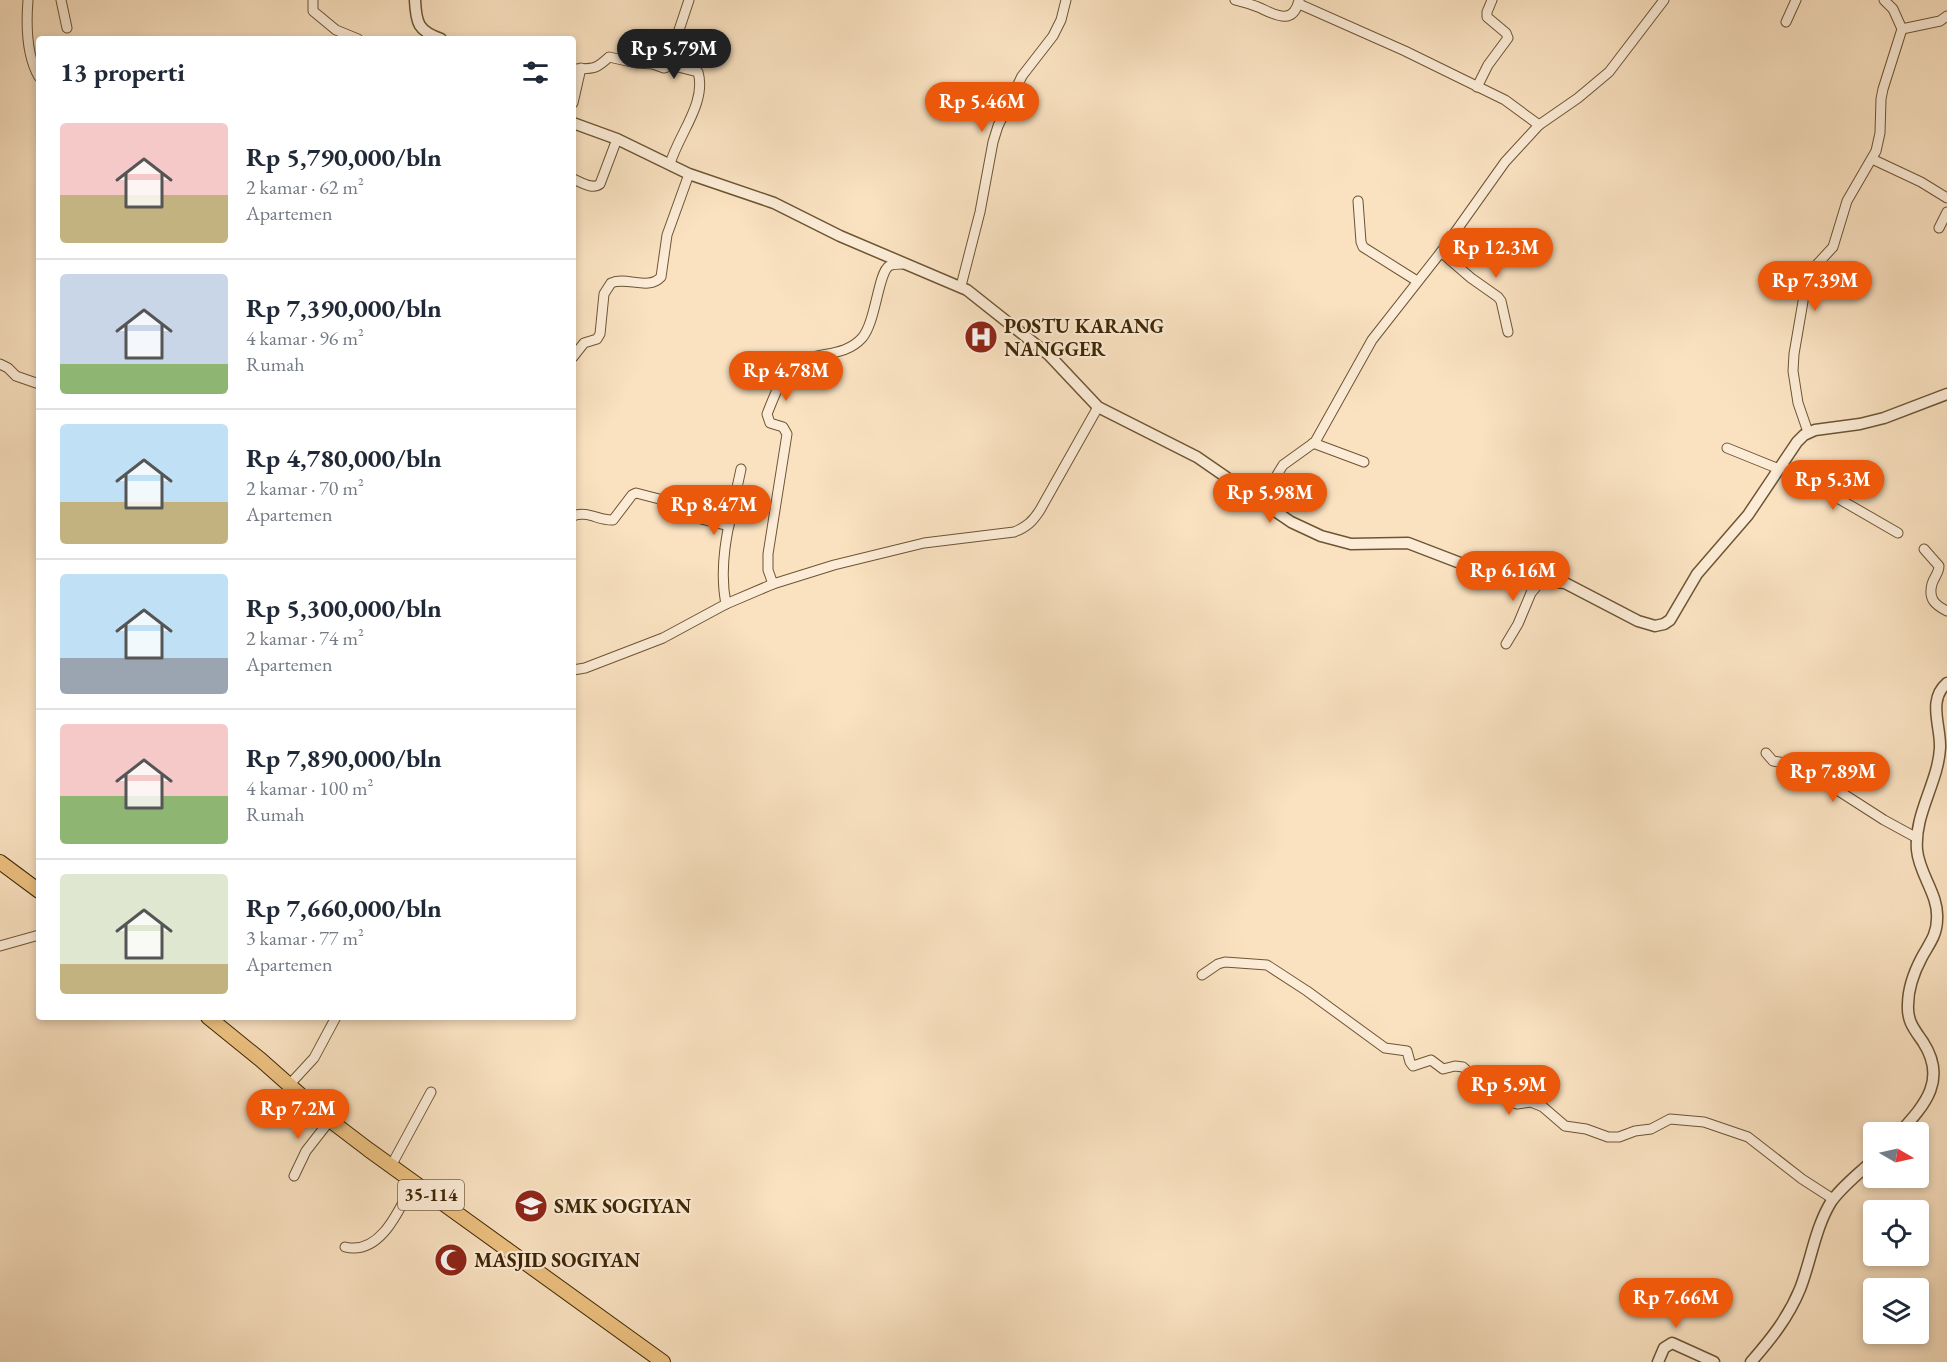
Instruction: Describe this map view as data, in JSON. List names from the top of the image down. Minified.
{"streets":{"main road":["35-114"]},"places":{"hospital":["POSTU KARANG NANGGER"],"school or university":["SMK SOGIYAN"],"mosque":["MASJID SOGIYAN"]},"north":"right","page":{"price":["Rp 5.79M","Rp 5.46M","Rp 12.3M","Rp 7.39M","Rp 4.78M","Rp 5.3M","Rp 5.98M","Rp 8.47M","Rp 6.16M","Rp 7.89M","Rp 5.9M","Rp 7.2M","Rp 7.66M"],"heading":"13 properti","list":[{"name":"Rp 5,790,000/bln","note":"2 kamar · 62 m² · Apartemen"},{"name":"Rp 7,390,000/bln","note":"4 kamar · 96 m² · Rumah"},{"name":"Rp 4,780,000/bln","note":"2 kamar · 70 m² · Apartemen"},{"name":"Rp 5,300,000/bln","note":"2 kamar · 74 m² · Apartemen"},{"name":"Rp 7,890,000/bln","note":"4 kamar · 100 m² · Rumah"},{"name":"Rp 7,660,000/bln","note":"3 kamar · 77 m² · Apartemen"}]}}
